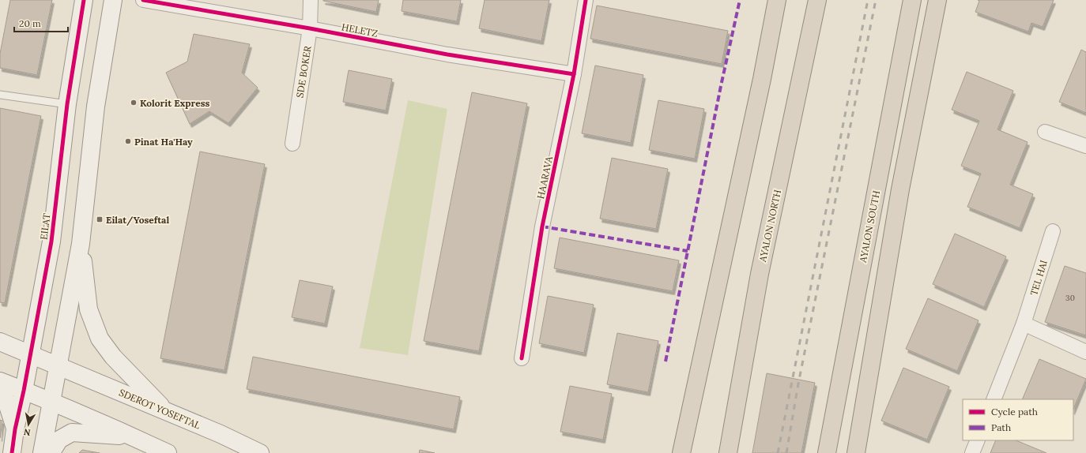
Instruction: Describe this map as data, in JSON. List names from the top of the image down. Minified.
{"streets":{"highway":["AYALON NORTH","AYALON SOUTH"],"street":["HELETZ","SDE BOKER","HAARAVA","EILAT","TEL HAI","SDEROT YOSEFTAL"]},"crossings":[["HELETZ","SDE BOKER"],["HELETZ","HAARAVA"],["EILAT","SDEROT YOSEFTAL"]],"places":{"other":["Kolorit Express","Pinat Ha'Hay"],"transit":["Eilat/Yoseftal"]},"house_numbers":["30"],"legend":["Cycle path","Path"],"scale_bar":"20 m","north":"bottom"}
